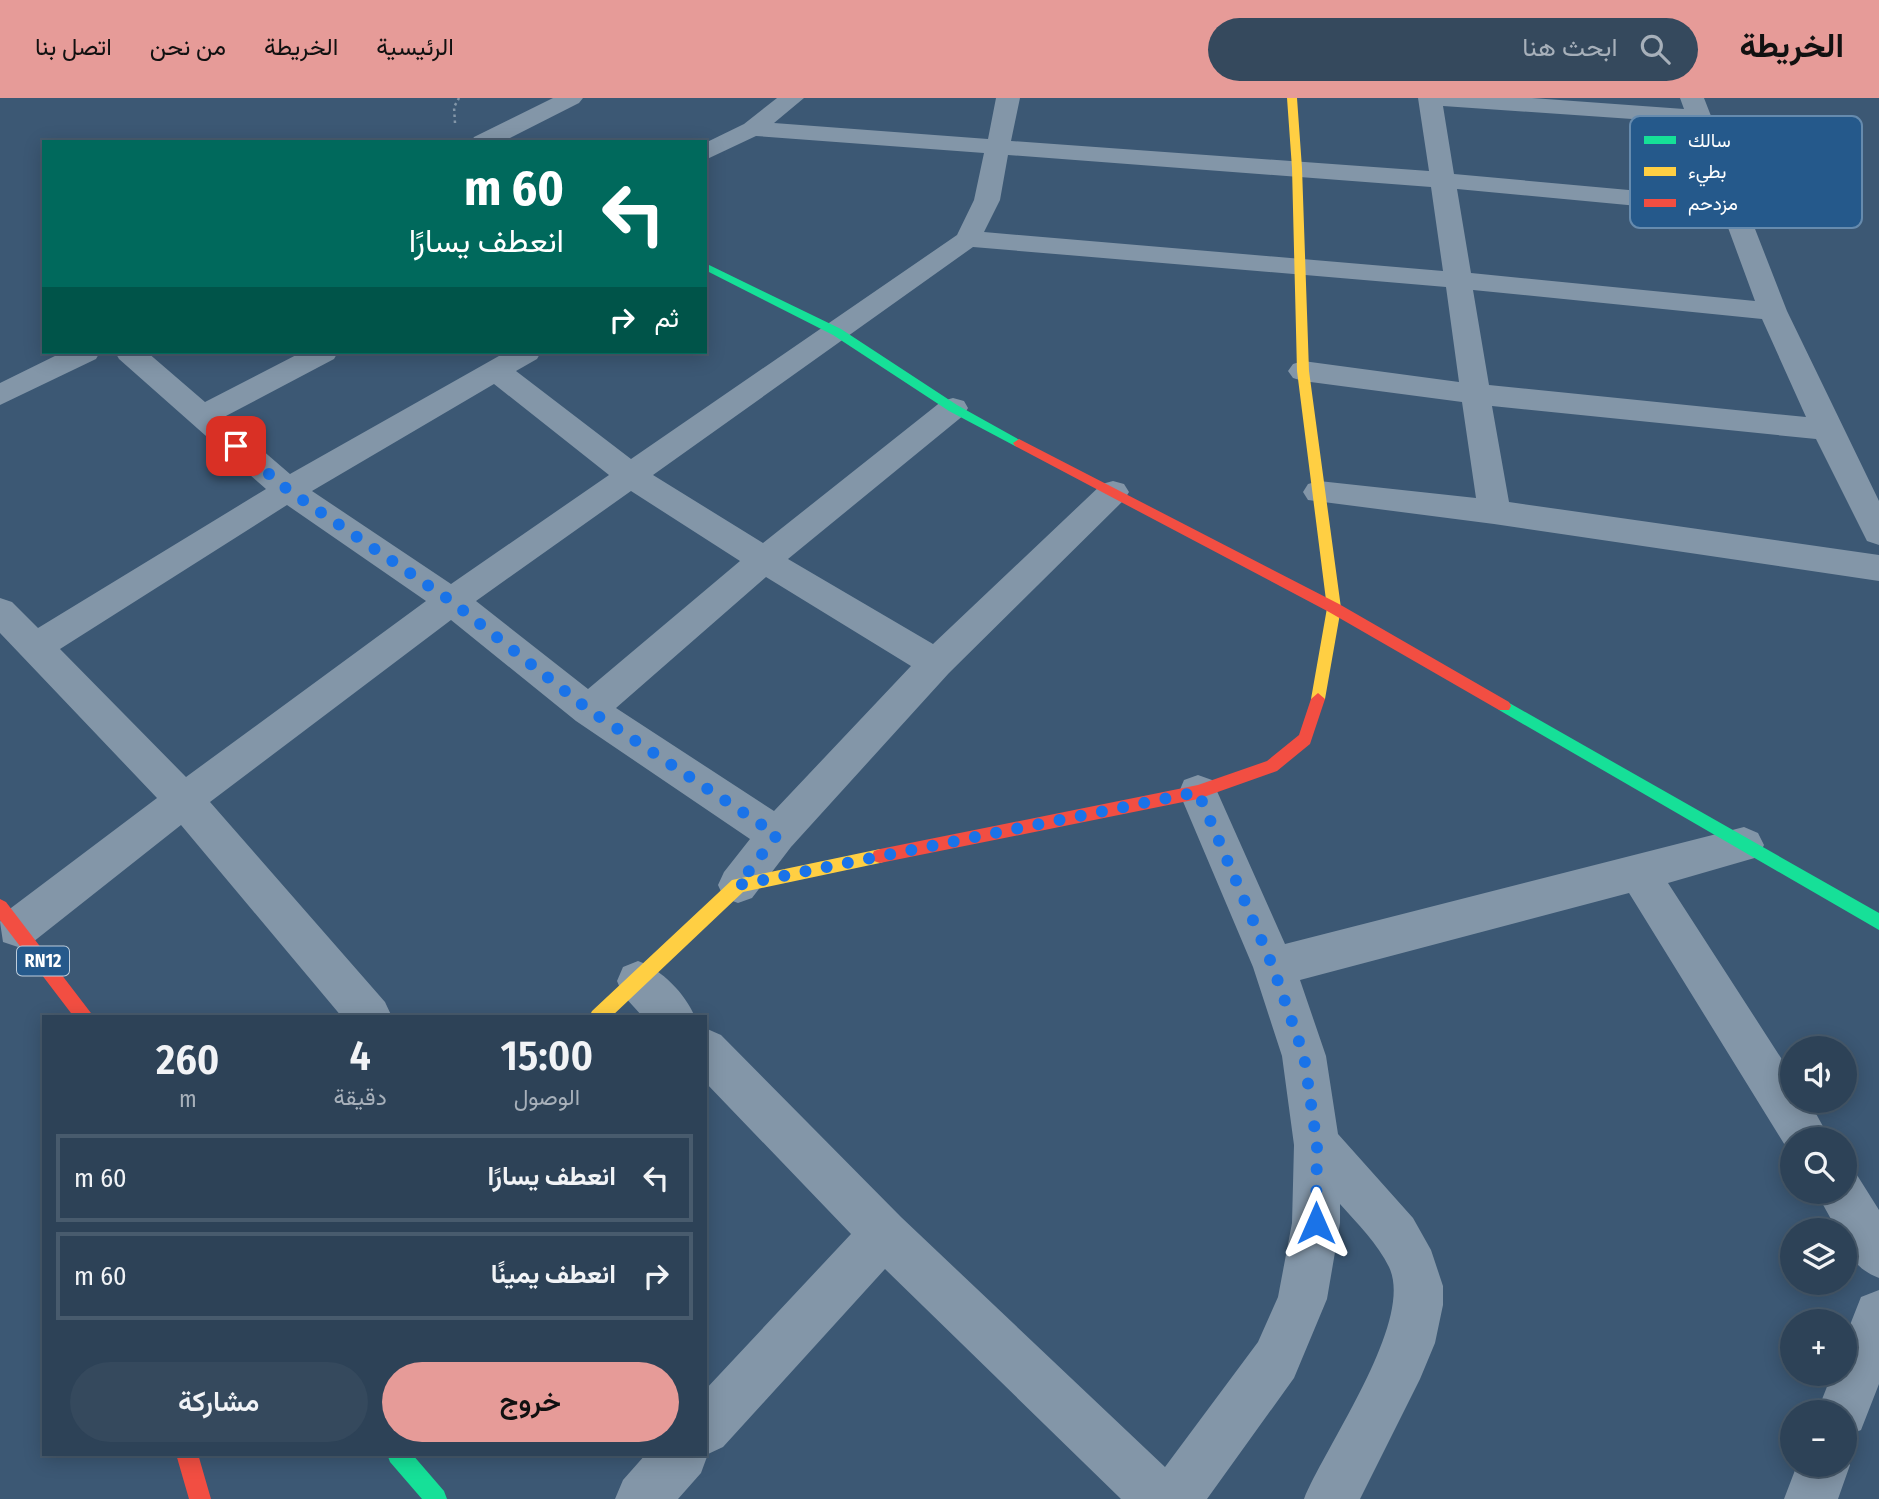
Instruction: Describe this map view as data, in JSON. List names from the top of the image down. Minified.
{"streets":{"street":["RN12"]},"legend":["سالك","بطيء","مزدحم"],"page":{"header":"الخريطة","search":"ابحث هنا","nav":["الرئيسية","الخريطة","من نحن","اتصل بنا"],"turn":["60 m","انعطف يسارًا"],"then":"ثم","eta":["15:00","الوصول","4","دقيقة","260","m"],"map_buttons":["+","−"],"list":[{"name":"انعطف يسارًا","value":"60 m"},{"name":"انعطف يمينًا","value":"60 m"}],"buttons":["خروج","مشاركة"]}}
